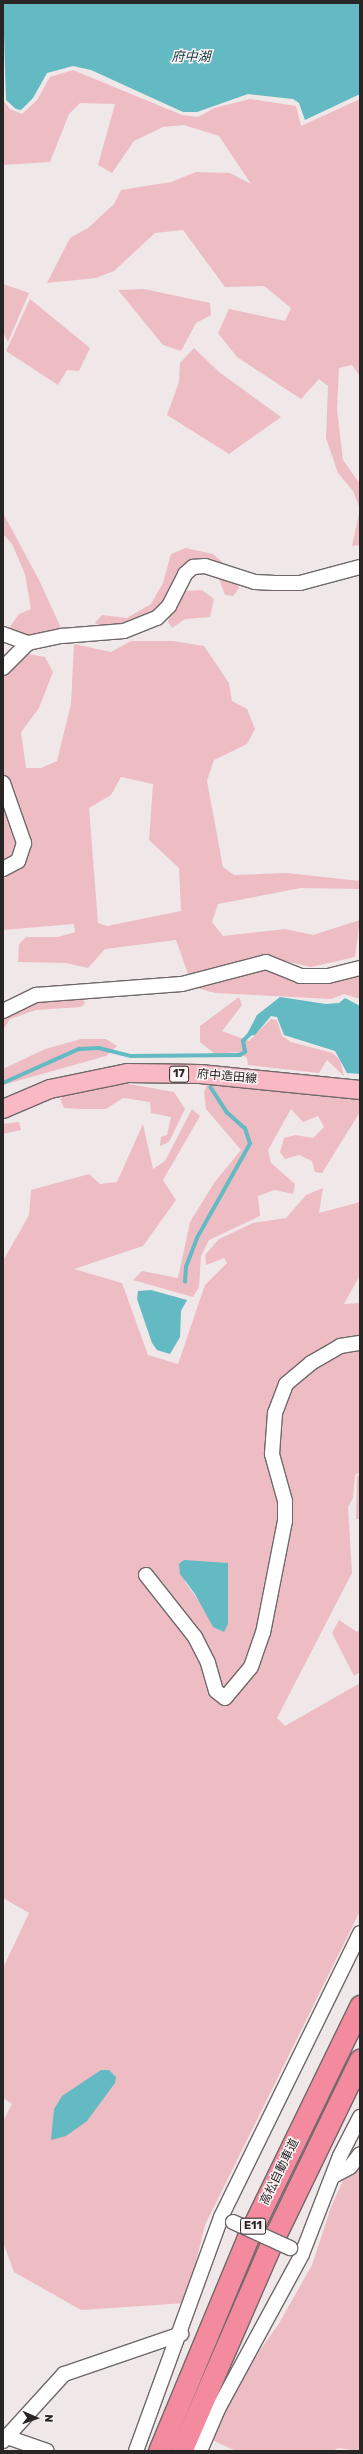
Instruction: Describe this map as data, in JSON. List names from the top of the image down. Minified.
{"streets":{"highway":["高松自動車道","E11"],"main road":["17","府中造田線"]},"water":["府中湖"],"north":"right"}
